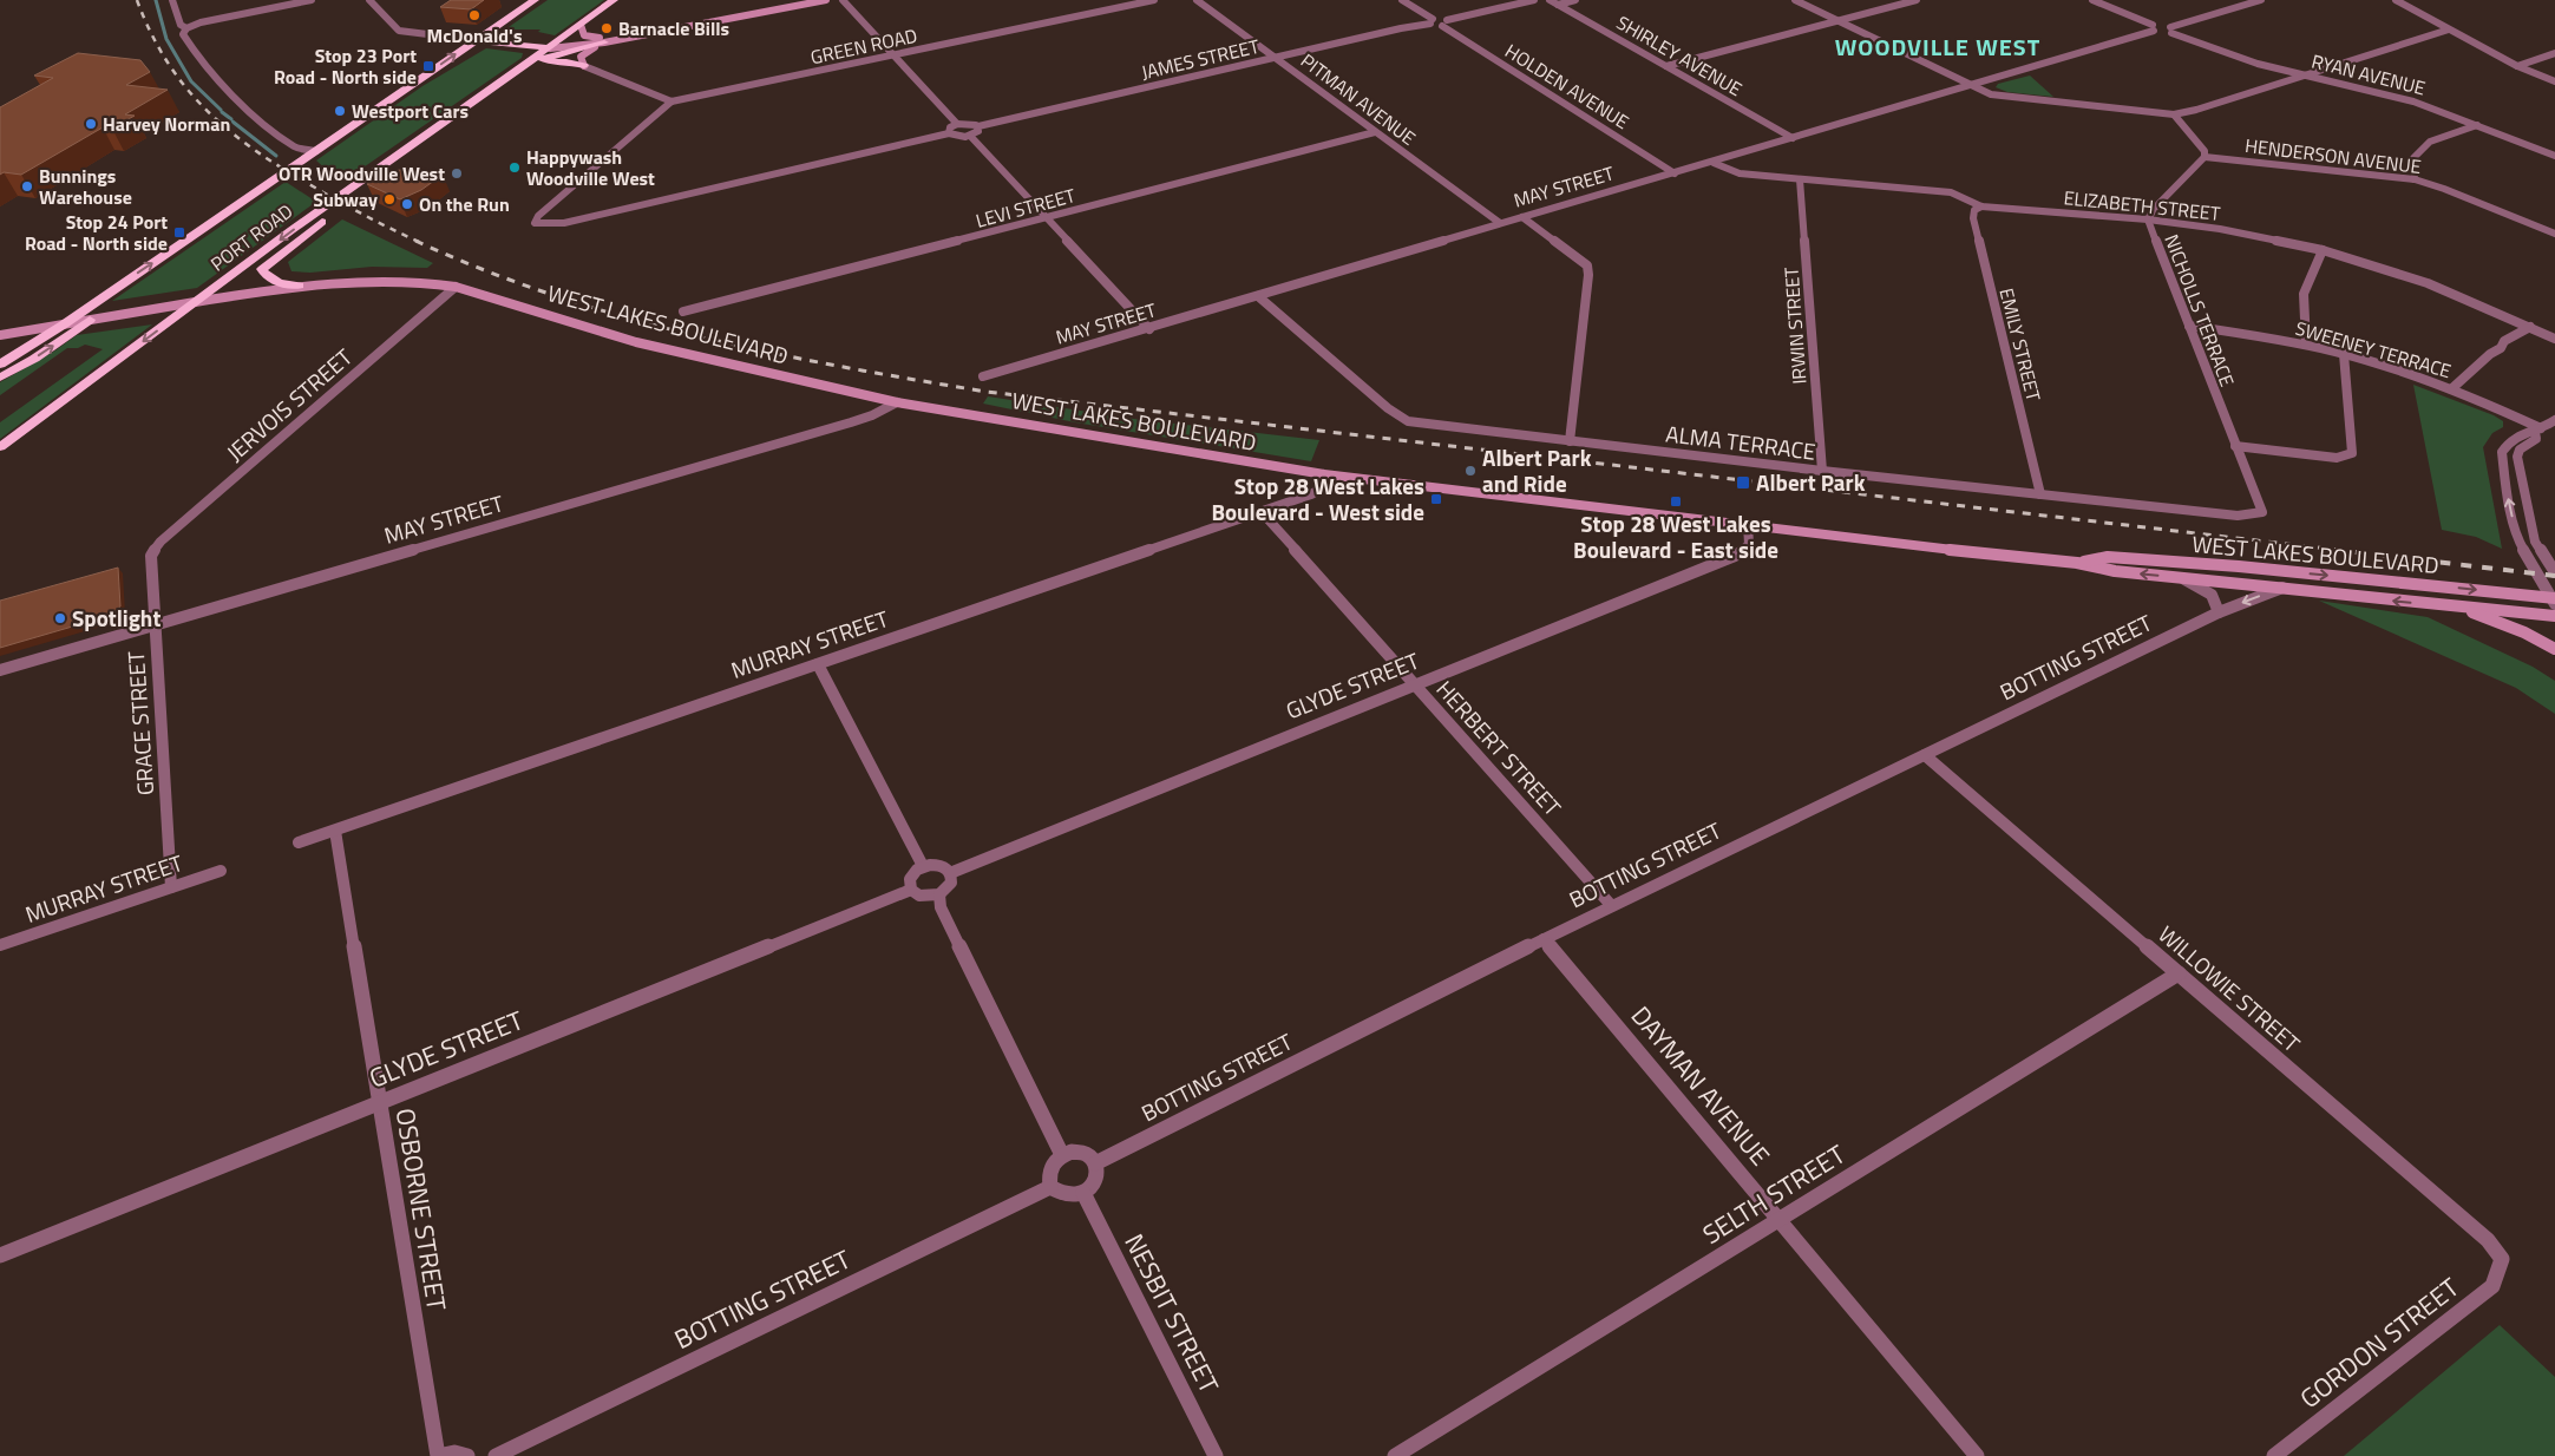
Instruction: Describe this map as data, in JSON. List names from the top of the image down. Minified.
{"streets":{"highway":["PORT ROAD"],"main road":["WEST LAKES BOULEVARD"],"street":["GREEN ROAD","SHIRLEY AVENUE","JAMES STREET","RYAN AVENUE","HOLDEN AVENUE","PITMAN AVENUE","HENDERSON AVENUE","MAY STREET","ELIZABETH STREET","LEVI STREET","NICHOLLS TERRACE","IRWIN STREET","EMILY STREET","SWEENEY TERRACE","JERVOIS STREET","ALMA TERRACE","MURRAY STREET","BOTTING STREET","GLYDE STREET","GRACE STREET","HERBERT STREET","WILLOWIE STREET","DAYMAN AVENUE","SELTH STREET","OSBORNE STREET","NESBIT STREET","GORDON STREET"]},"crossings":[["SHIRLEY AVENUE","MAY STREET"],["JAMES STREET","PITMAN AVENUE"],["HOLDEN AVENUE","MAY STREET"],["PITMAN AVENUE","MAY STREET"],["PITMAN AVENUE","LEVI STREET"],["HENDERSON AVENUE","NICHOLLS TERRACE"],["MAY STREET","ELIZABETH STREET"],["MAY STREET","WEST LAKES BOULEVARD"],["MAY STREET","ALMA TERRACE"],["MAY STREET","GRACE STREET"],["ELIZABETH STREET","NICHOLLS TERRACE"],["ELIZABETH STREET","IRWIN STREET"],["ELIZABETH STREET","EMILY STREET"],["PORT ROAD","WEST LAKES BOULEVARD"],["NICHOLLS TERRACE","SWEENEY TERRACE"],["NICHOLLS TERRACE","ALMA TERRACE"],["WEST LAKES BOULEVARD","SWEENEY TERRACE"],["WEST LAKES BOULEVARD","JERVOIS STREET"],["WEST LAKES BOULEVARD","MURRAY STREET"],["WEST LAKES BOULEVARD","BOTTING STREET"],["WEST LAKES BOULEVARD","GLYDE STREET"],["IRWIN STREET","ALMA TERRACE"],["EMILY STREET","ALMA TERRACE"],["JERVOIS STREET","GRACE STREET"],["MURRAY STREET","GRACE STREET"],["MURRAY STREET","HERBERT STREET"],["MURRAY STREET","OSBORNE STREET"],["BOTTING STREET","HERBERT STREET"],["BOTTING STREET","WILLOWIE STREET"],["BOTTING STREET","DAYMAN AVENUE"],["BOTTING STREET","NESBIT STREET"],["GLYDE STREET","HERBERT STREET"],["GLYDE STREET","OSBORNE STREET"],["WILLOWIE STREET","SELTH STREET"],["WILLOWIE STREET","GORDON STREET"],["DAYMAN AVENUE","SELTH STREET"]],"districts":["WOODVILLE WEST"],"places":{"other":["McDonald's","Barnacle Bills","Westport Cars","Harvey Norman","Happywash Woodville West","OTR Woodville West","Bunnings Warehouse","Subway","On the Run","Albert Park and Ride","Spotlight"],"transit":["Stop 23 Port Road - North side","Stop 24 Port Road - North side","Albert Park","Stop 28 West Lakes Boulevard - West side","Stop 28 West Lakes Boulevard - East side"]}}
